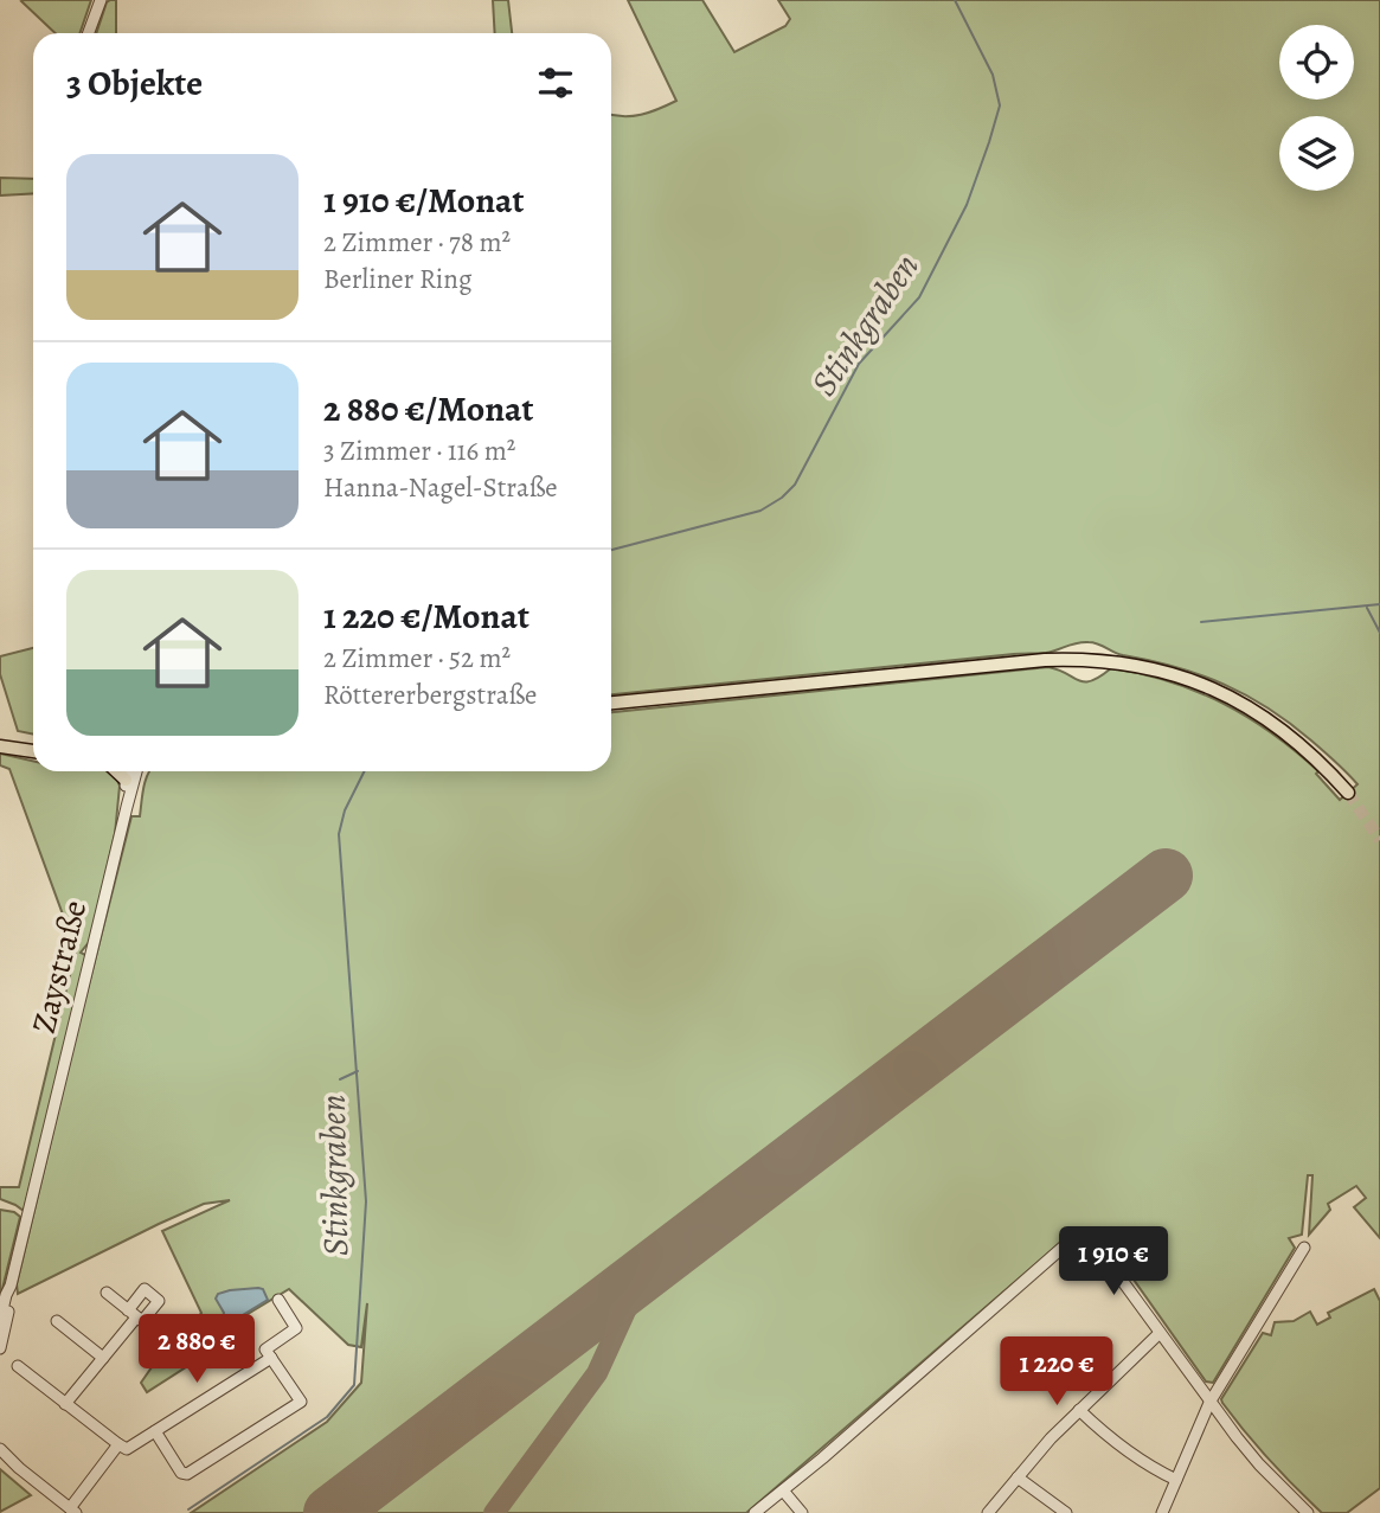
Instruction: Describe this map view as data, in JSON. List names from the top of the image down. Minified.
{"streets":{"street":["Zaystraße"]},"water":["Stinkgraben"],"page":{"heading":"3 Objekte","list":[{"name":"1 910 €/Monat","note":"2 Zimmer · 78 m² · Berliner Ring"},{"name":"2 880 €/Monat","note":"3 Zimmer · 116 m² · Hanna-Nagel-Straße"},{"name":"1 220 €/Monat","note":"2 Zimmer · 52 m² · Röttererbergstraße"}],"price":["1 910 €","2 880 €","1 220 €"]}}
